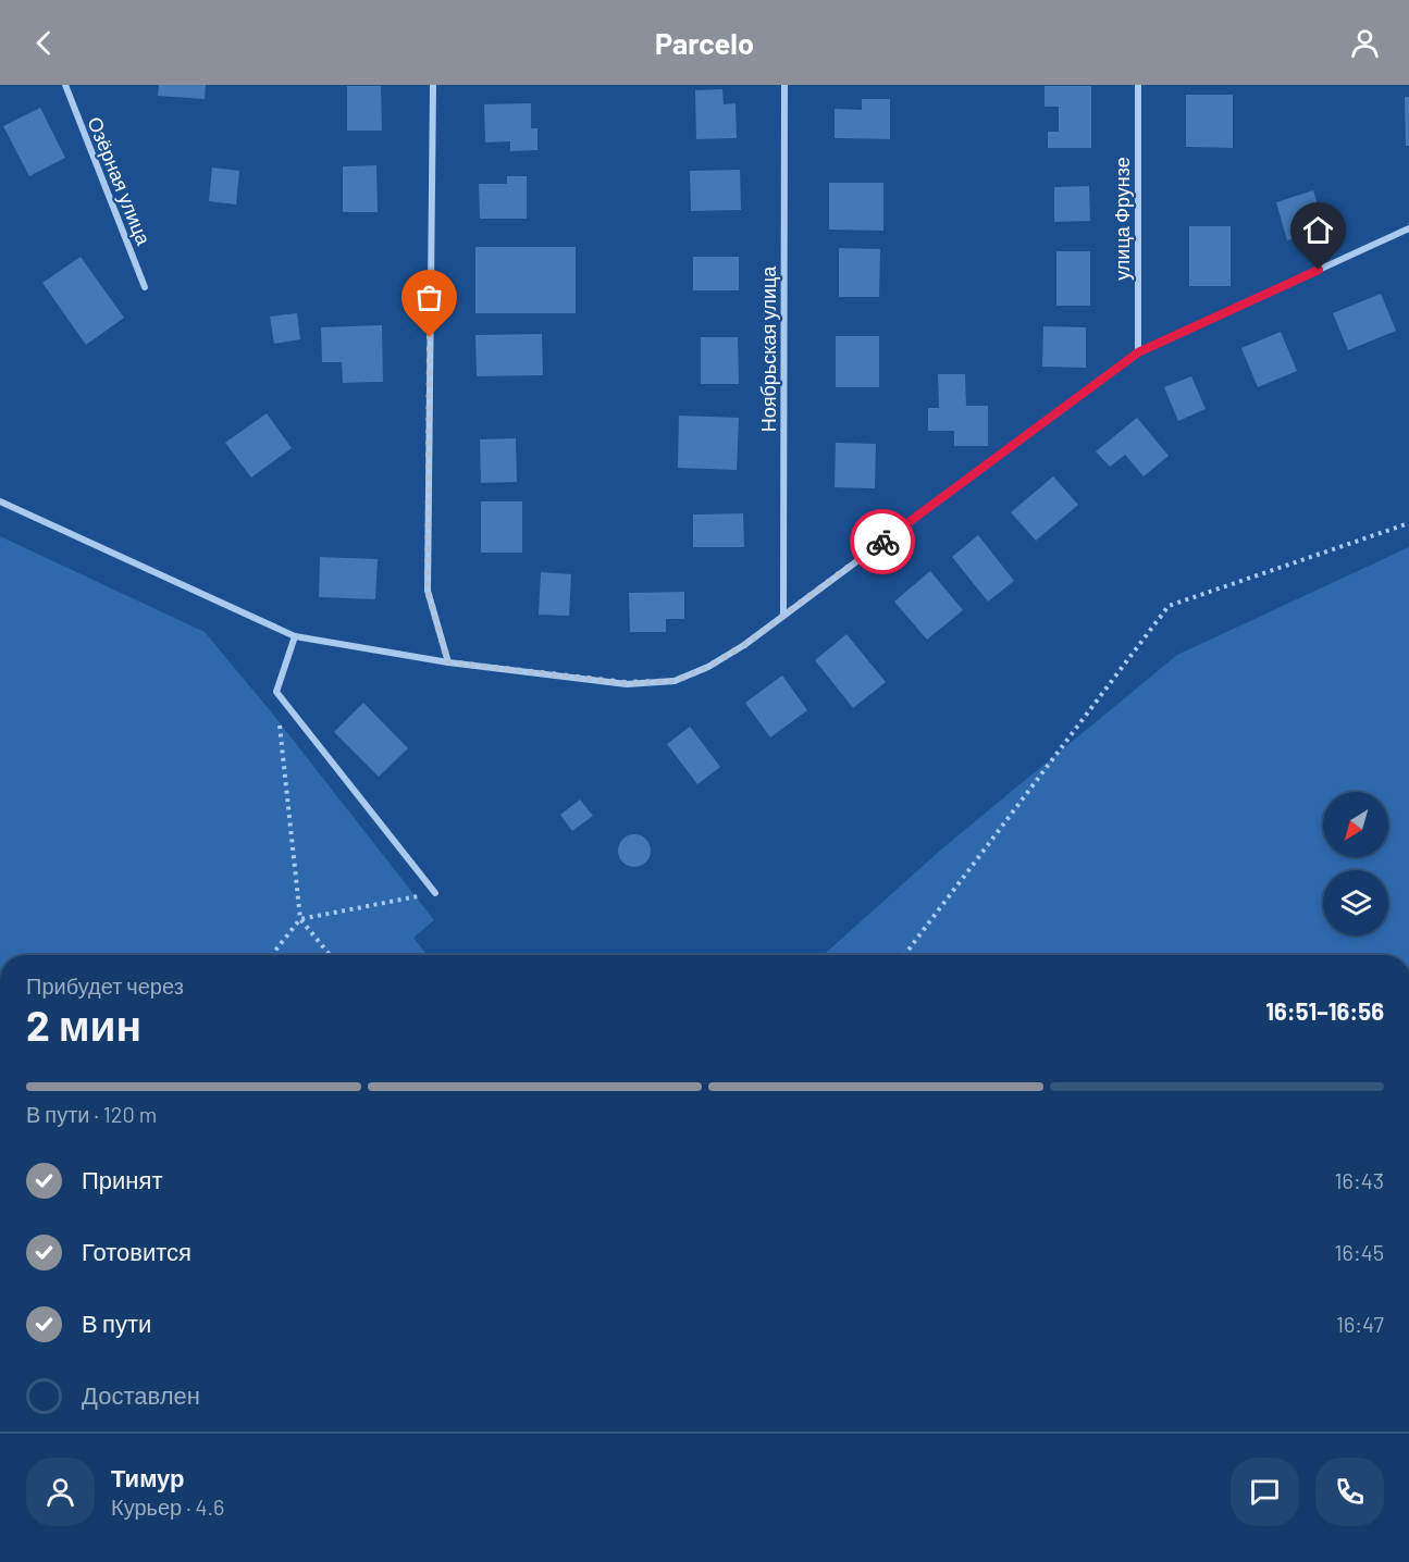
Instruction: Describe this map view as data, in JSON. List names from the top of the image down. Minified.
{"streets":{"street":["Озёрная улица","улица Фрунзе","Ноябрьская улица"]},"north":"bottom left","page":{"header":"Parcelo","heading":["2 мин","Прибудет через","16:51–16:56"],"panel":["Тимур","Курьер · 4.6"],"bar":"В пути · 120 m","list":[["Принят","16:43"],["Готовится","16:45"],["В пути","16:47"],"Доставлен"]}}
